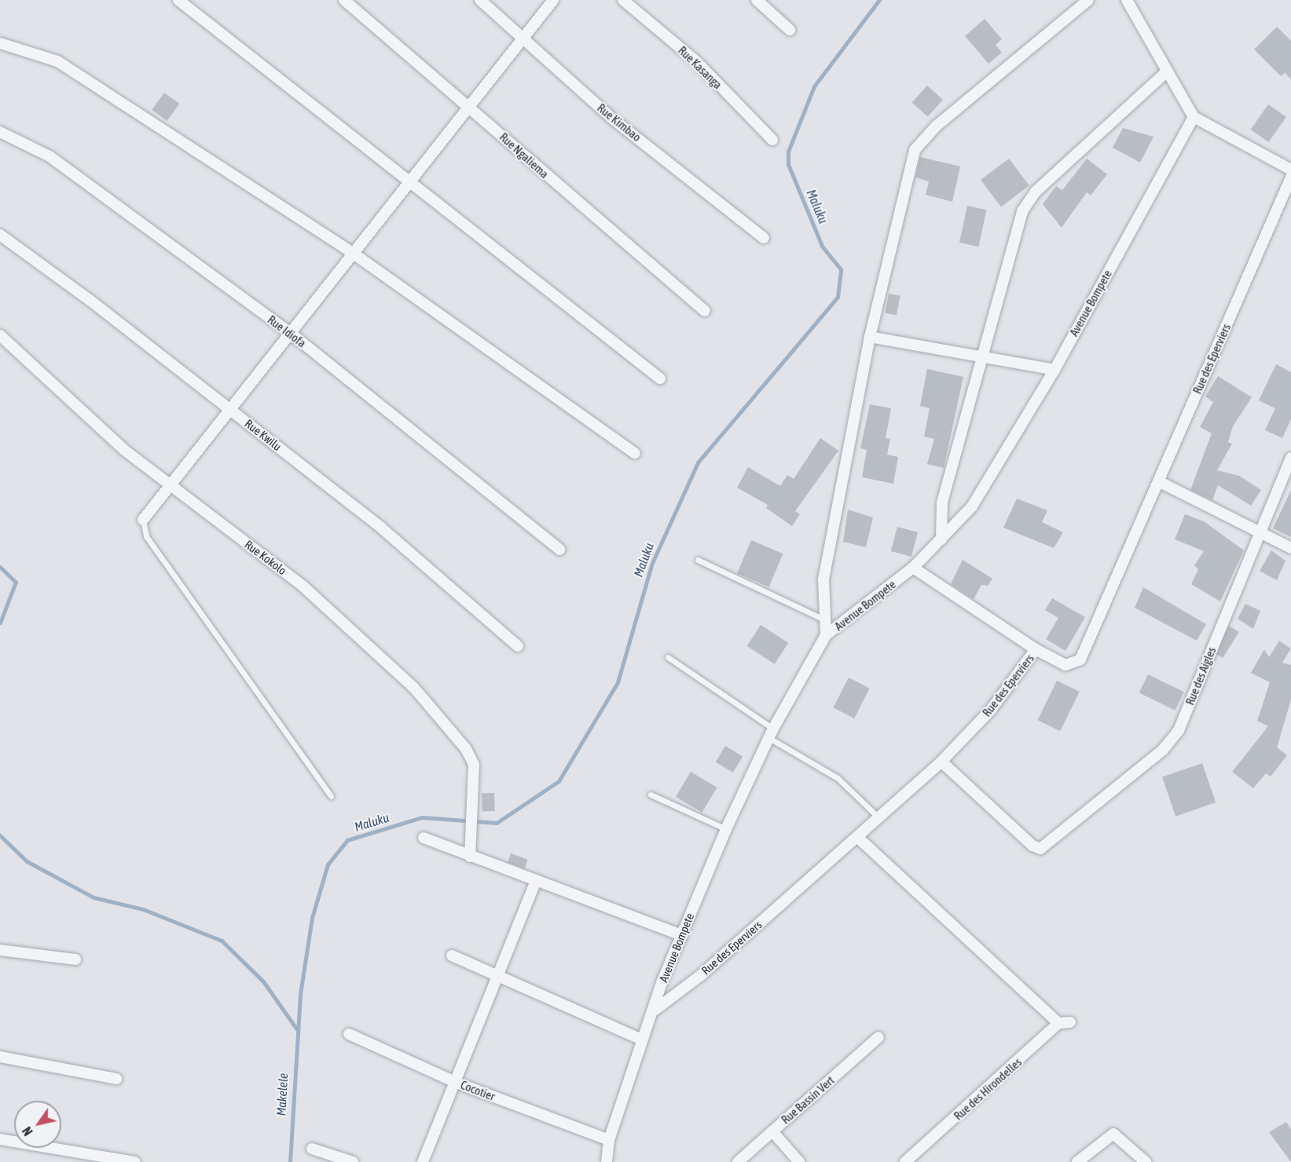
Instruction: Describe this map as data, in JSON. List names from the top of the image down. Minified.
{"streets":{"street":["Rue Kasanga","Rue Kimbao","Rue Ngaliema","Avenue Bompete","Rue Idiofa","Rue des Eperviers","Rue Kwilu","Rue Kokolo","Rue des Aigles","Rue des Hirondelles","Cocotier","Rue Bassin Vert"]},"crossings":[["Avenue Bompete","Rue des Eperviers"],["Avenue Bompete","Cocotier"],["Rue des Eperviers","Rue des Aigles"]],"water":["Maluku","Makelele"],"north":"bottom left"}
